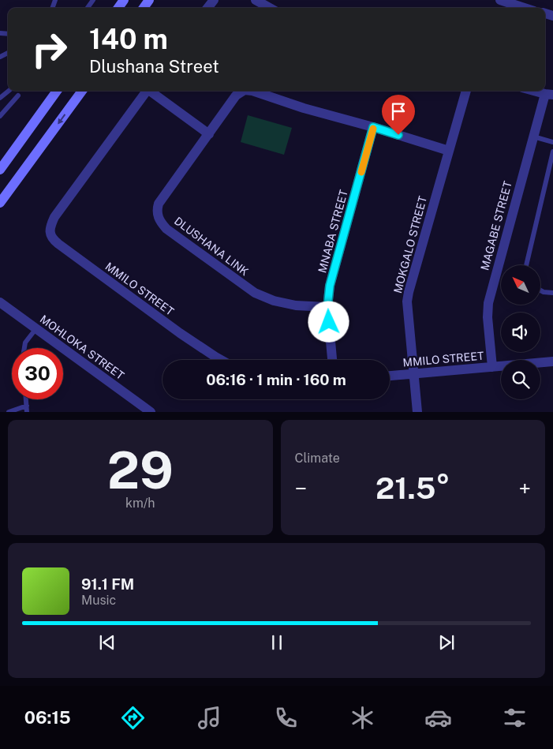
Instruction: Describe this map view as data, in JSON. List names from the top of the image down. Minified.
{"streets":{"street":["MAGABE STREET","MNABA STREET","MOKGALO STREET","DLUSHANA LINK","MMILO STREET","MOHLOKA STREET"]},"crossings":[["MAGABE STREET","MMILO STREET"],["MNABA STREET","DLUSHANA LINK"],["MOKGALO STREET","DLUSHANA LINK"],["MOKGALO STREET","MMILO STREET"]],"north":"top left","page":{"turn":["140 m","Dlushana Street"],"limit":"30","trip":"06:16 · 1 min · 160 m","tile":[["29","km/h"],"Climate"],"heat":["−","21.5°","+"],"song":["91.1 FM","Music"],"tabs":"06:15"}}
